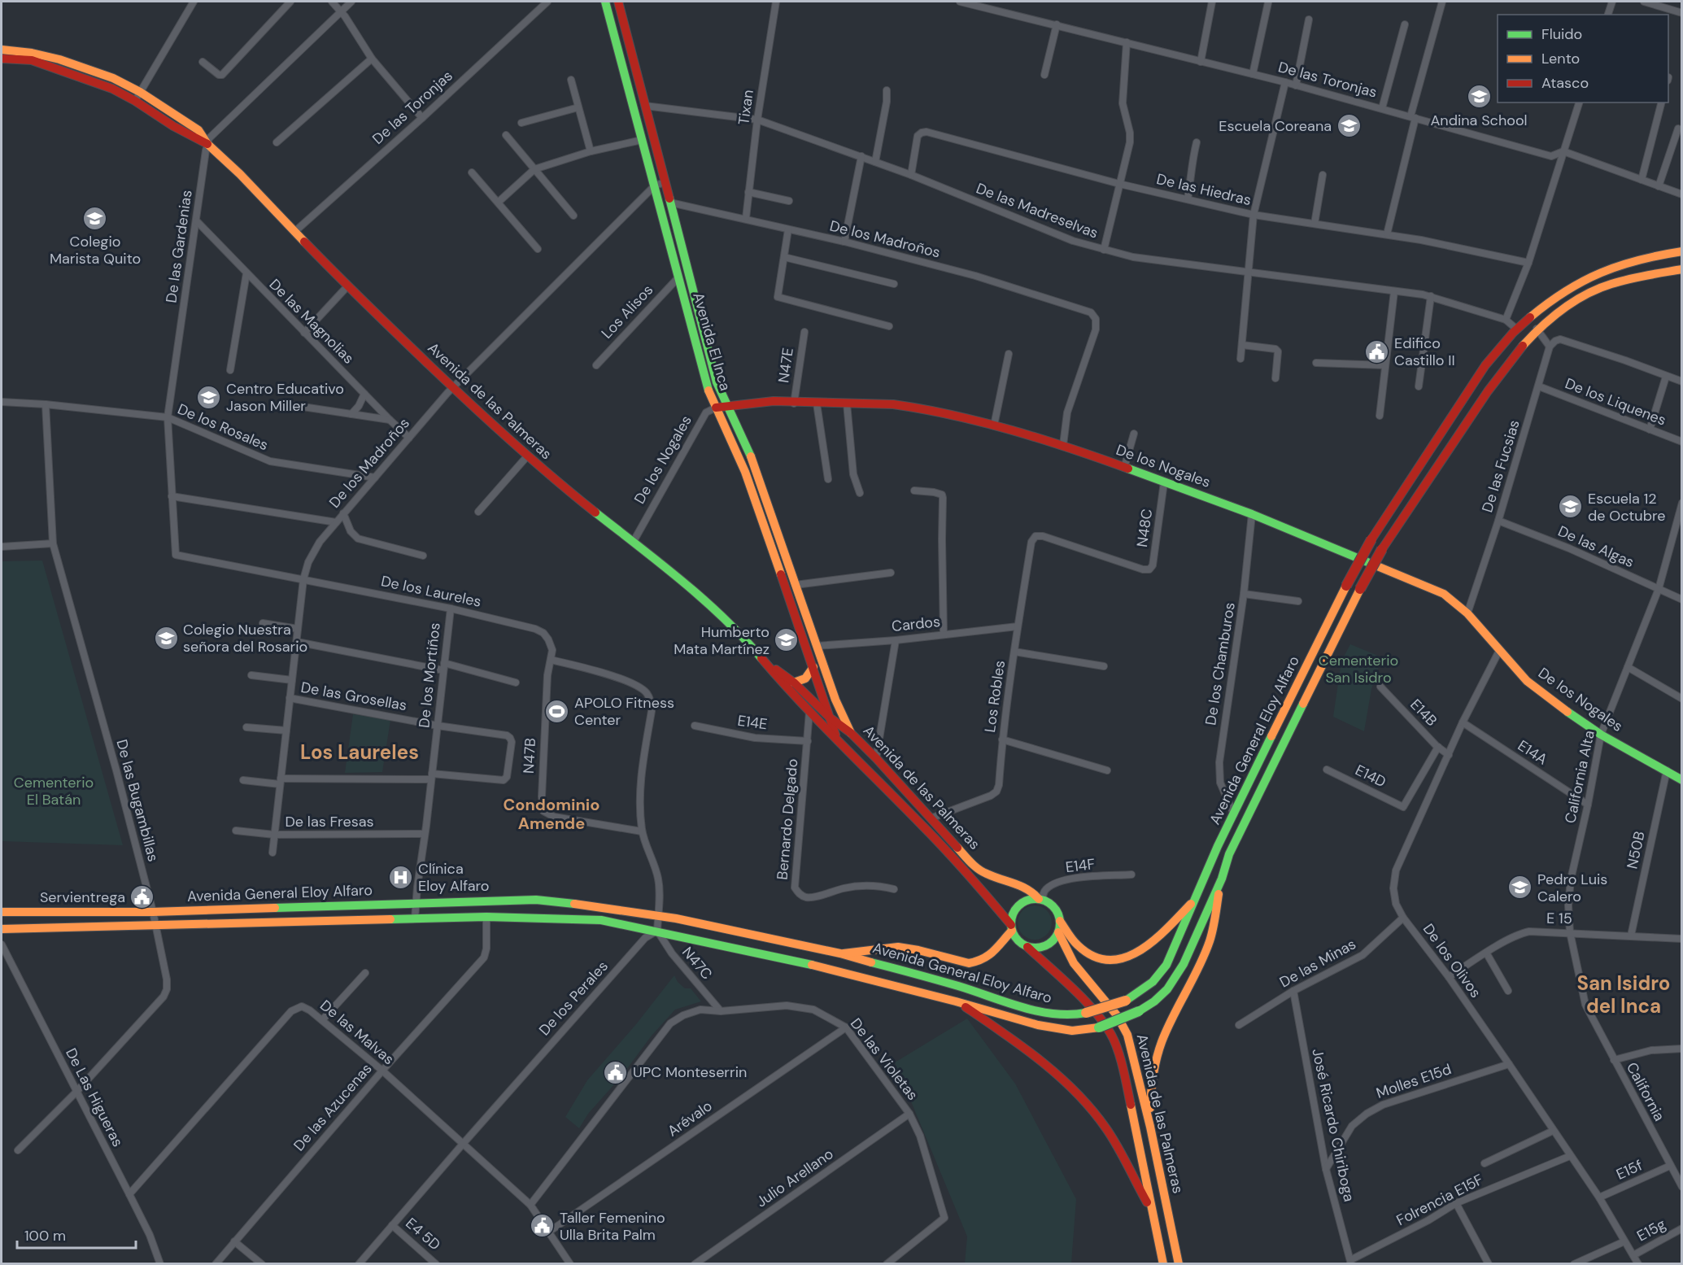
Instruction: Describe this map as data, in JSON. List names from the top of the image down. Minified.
{"streets":{"main road":["Avenida El Inca","Avenida de las Palmeras","De los Nogales","Avenida General Eloy Alfaro"],"street":["De las Toronjas","Tixan","De las Hiedras","De las Madreselvas","De los Madroños","De las Gardenias","Los Alisos","De las Magnolias","N47E","De los Liquenes","De los Rosales","De las Fucsias","N48C","De las Algas","De los Laureles","Cardos","De los Chamburos","De los Mortiños","De las Grosellas","Los Robles","E14B","E14E","E14A","N47B","E14D","California Alta","De las Bugambillas","Bernardo Delgado","De las Fresas","N50B","E14F","E 15","De los Olivos","N47C","De las Minas","De los Perales","De las Malvas","De las Violetas","Molles E15d","California","De Las Higueras","De las Azucenas","Arévalo","José Ricardo Chiriboga","E15f","Julio Arellano","Folrencia E15F","E15g","E4 5D"]},"crossings":[["De las Toronjas","Avenida de las Palmeras"],["Tixan","De las Madreselvas"],["Tixan","De los Madroños"],["De las Hiedras","De las Madreselvas"],["De las Madreselvas","Avenida El Inca"],["De los Madroños","De las Magnolias"],["De los Madroños","Avenida El Inca"],["De los Madroños","Avenida de las Palmeras"],["De los Madroños","De los Rosales"],["De los Madroños","De los Nogales"],["De los Madroños","De los Laureles"],["De los Madroños","De las Grosellas"],["De los Madroños","De las Fresas"],["De las Gardenias","De las Magnolias"],["De las Gardenias","Avenida de las Palmeras"],["De las Gardenias","De los Rosales"],["De las Gardenias","De los Laureles"],["Los Alisos","Avenida El Inca"],["Avenida El Inca","Avenida de las Palmeras"],["Avenida El Inca","De los Nogales"],["Avenida El Inca","Cardos"],["N47E","De los Nogales"],["Avenida de las Palmeras","De los Nogales"],["Avenida de las Palmeras","Los Robles"],["Avenida de las Palmeras","Bernardo Delgado"],["Avenida de las Palmeras","E14F"],["De los Liquenes","De las Fucsias"],["De los Rosales","De las Bugambillas"],["De los Nogales","De las Fucsias"],["De los Nogales","N48C"],["De los Nogales","De los Chamburos"],["De los Nogales","California Alta"],["De los Nogales","N50B"],["De los Nogales","De los Olivos"],["De las Fucsias","De las Algas"],["N48C","Los Robles"],["De las Algas","California Alta"],["De los Laureles","De los Mortiños"],["De los Laureles","N47B"],["Cardos","Los Robles"],["De los Chamburos","Avenida General Eloy Alfaro"],["De los Mortiños","De las Grosellas"],["De los Mortiños","Avenida General Eloy Alfaro"],["De los Mortiños","De las Fresas"],["E14B","E14D"],["E14B","De los Olivos"],["E14E","Bernardo Delgado"],["Avenida General Eloy Alfaro","De las Bugambillas"],["Avenida General Eloy Alfaro","N47C"],["Avenida General Eloy Alfaro","De los Perales"],["Avenida General Eloy Alfaro","De las Azucenas"],["E14A","California Alta"],["E14A","De los Olivos"],["California Alta","E 15"],["California Alta","California"],["De las Bugambillas","De Las Higueras"],["N50B","E 15"],["E 15","De los Olivos"],["De los Olivos","De las Minas"],["De los Olivos","Molles E15d"],["De los Olivos","E15f"],["De los Olivos","Folrencia E15F"],["De los Olivos","E15g"],["N47C","De los Perales"],["N47C","De las Violetas"],["De las Minas","José Ricardo Chiriboga"],["De los Perales","De las Malvas"],["De los Perales","E4 5D"],["De las Malvas","De las Violetas"],["De las Malvas","De Las Higueras"],["De las Malvas","De las Azucenas"],["De las Malvas","Arévalo"],["De las Violetas","Arévalo"],["De las Violetas","Julio Arellano"],["Molles E15d","José Ricardo Chiriboga"],["California","E15f"],["José Ricardo Chiriboga","Folrencia E15F"]],"districts":["Los Laureles","Condominio Amende","San Isidro del Inca"],"parks":["Cementerio San Isidro","Cementerio El Batán"],"places":{"school or university":["Andina School","Escuela Coreana","Colegio Marista Quito","Centro Educativo Jason Miller","Escuela 12 de Octubre","Colegio Nuestra señora del Rosario","Humberto Mata Martínez","Pedro Luis Calero"],"public building":["Edifico Castillo II","Servientrega","UPC Monteserrin","Taller Femenino Ulla Brita Palm"],"sports":["APOLO Fitness Center"],"hospital":["Clínica Eloy Alfaro"]},"legend":["Fluido","Lento","Atasco"],"scale_bar":"100 m"}
